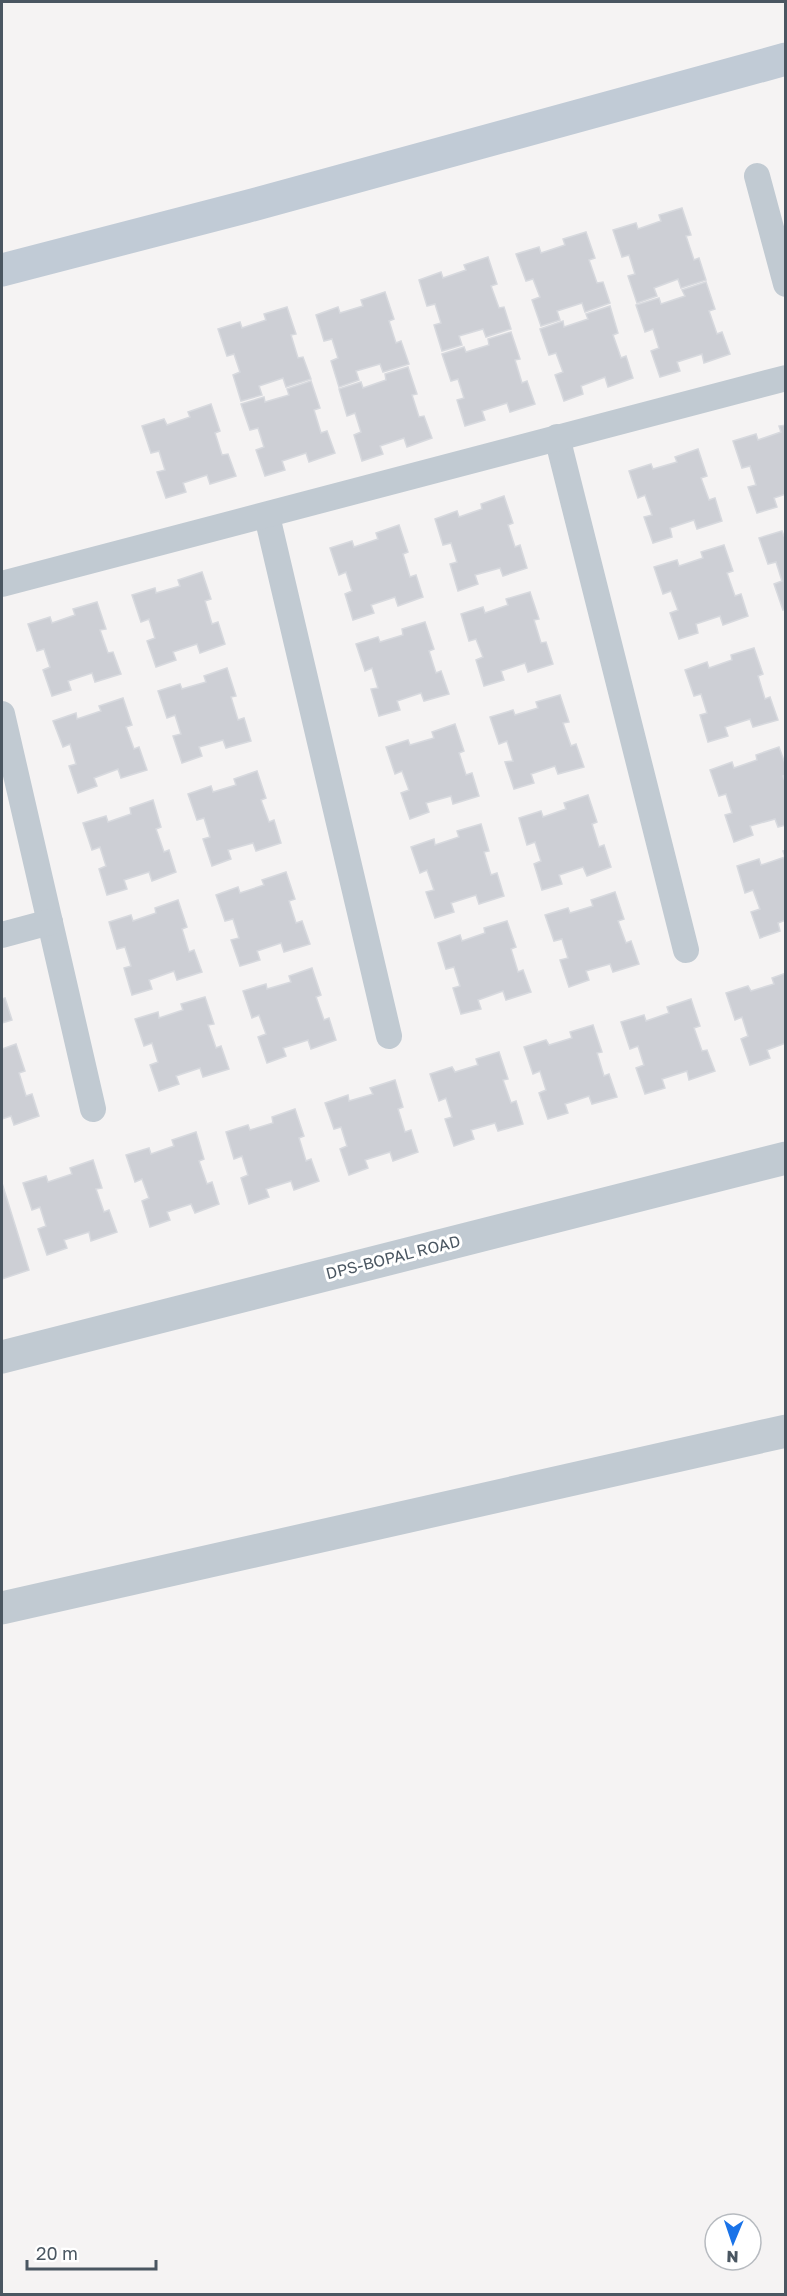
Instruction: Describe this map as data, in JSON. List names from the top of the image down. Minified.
{"streets":{"street":["DPS-BOPAL ROAD"]},"scale_bar":"20 m","north":"bottom"}
